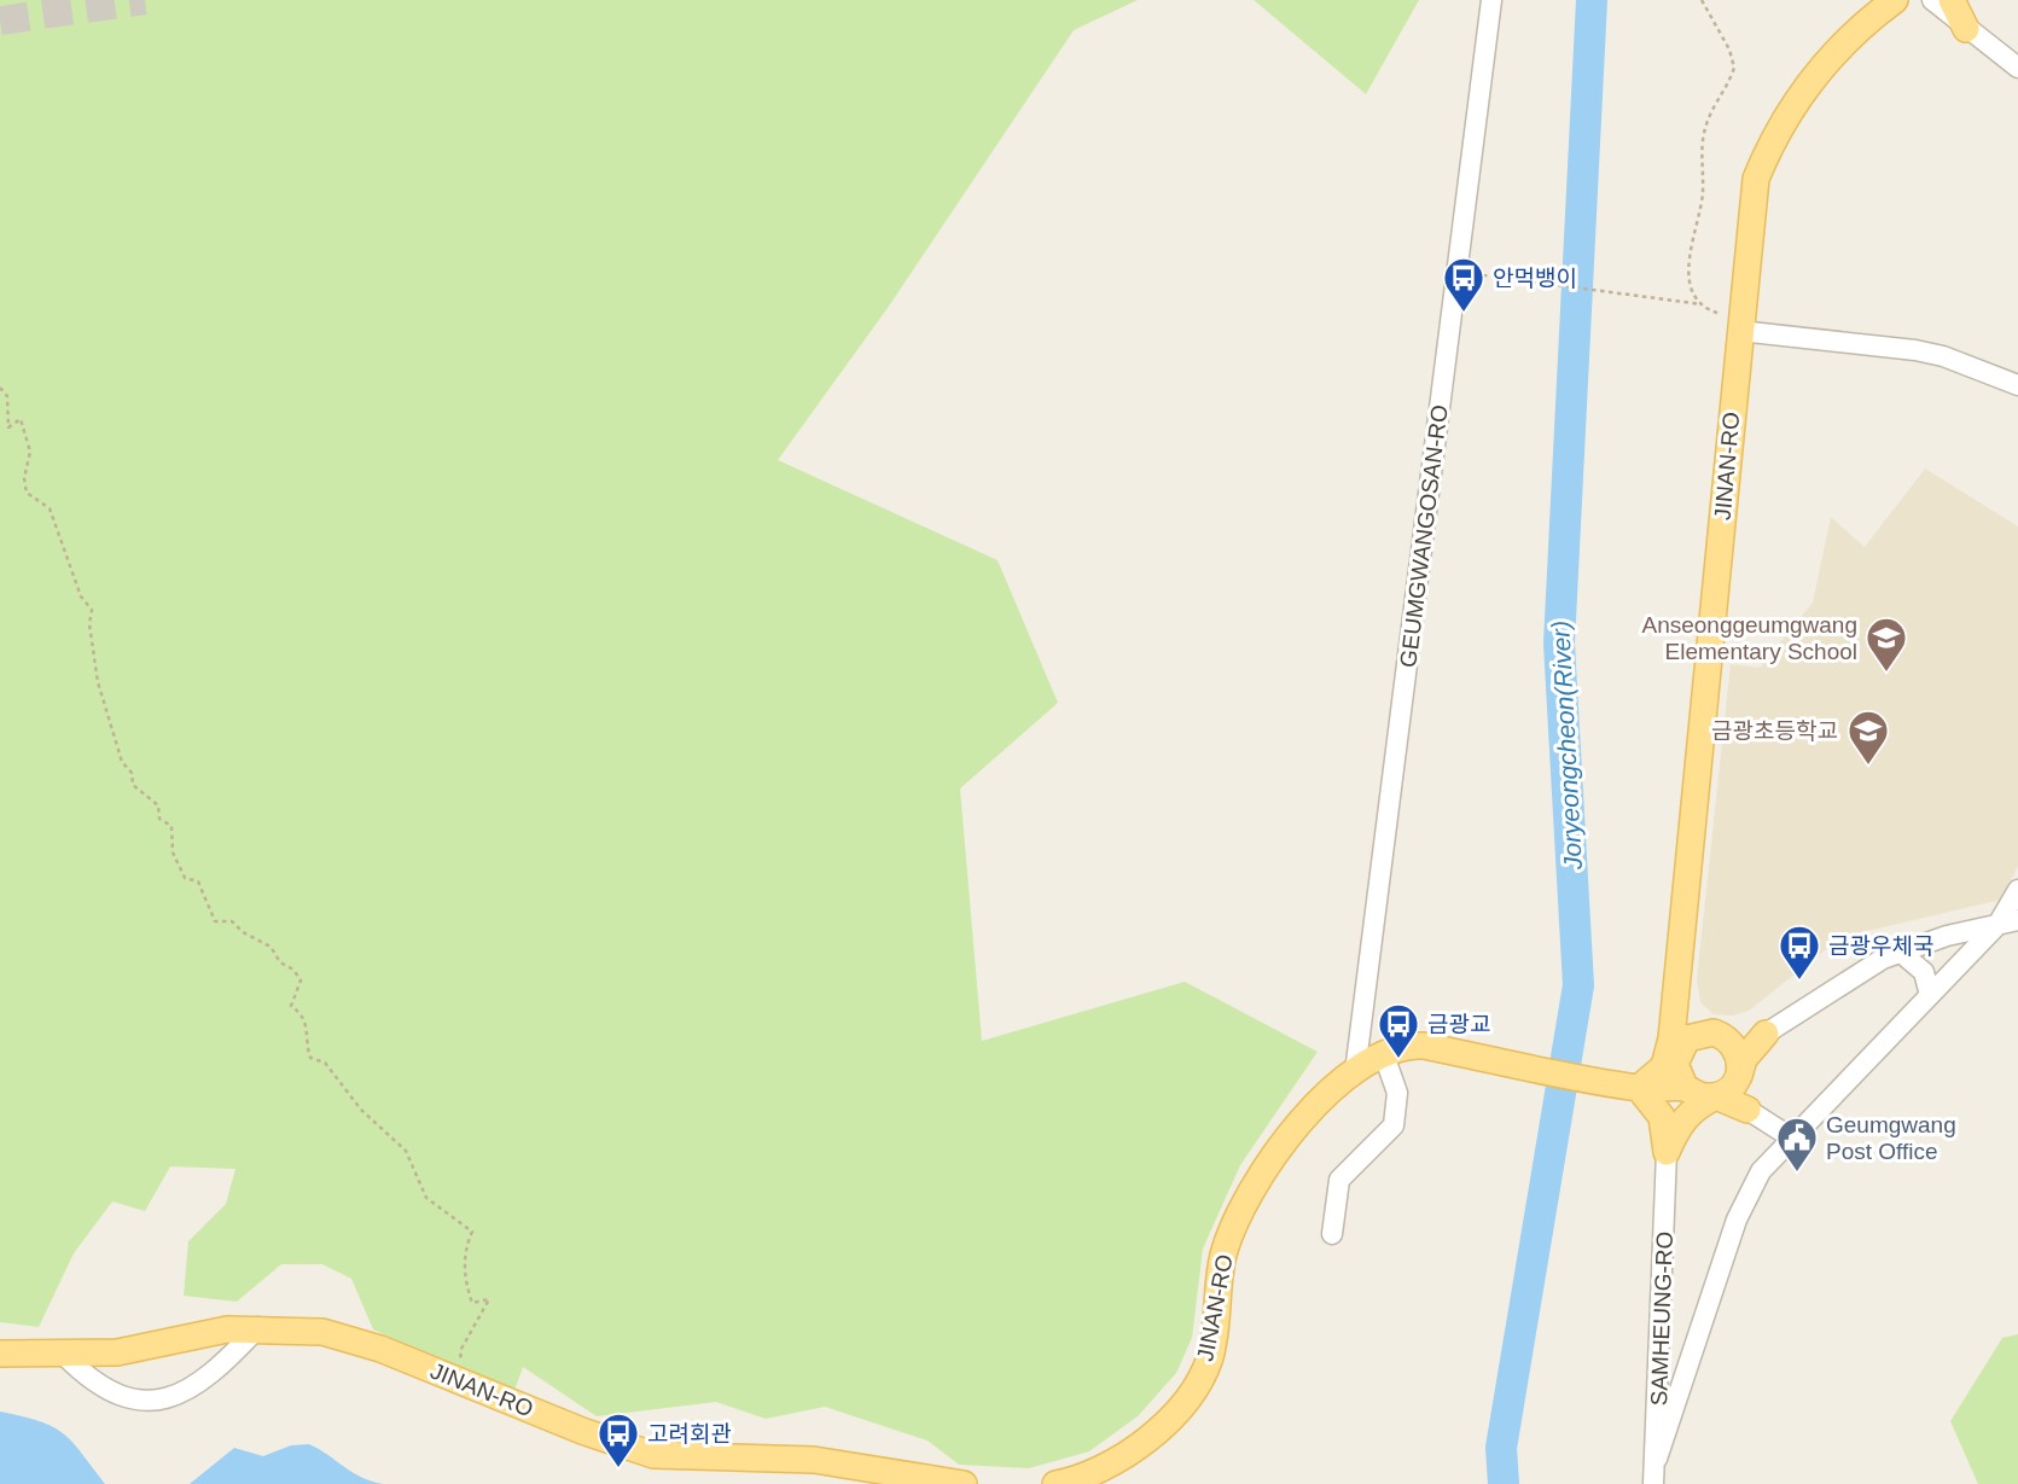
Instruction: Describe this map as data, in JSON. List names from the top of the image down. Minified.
{"streets":{"main road":["JINAN-RO"],"street":["GEUMGWANGOSAN-RO","SAMHEUNG-RO"]},"crossings":[["JINAN-RO","GEUMGWANGOSAN-RO"]],"water":["Joryeongcheon(River)"],"places":{"bus stop":["안먹뱅이","금광우체국","금광교","고려회관"],"school or university":["Anseonggeumgwang Elementary School","금광초등학교"],"public building":["Geumgwang Post Office"]}}
